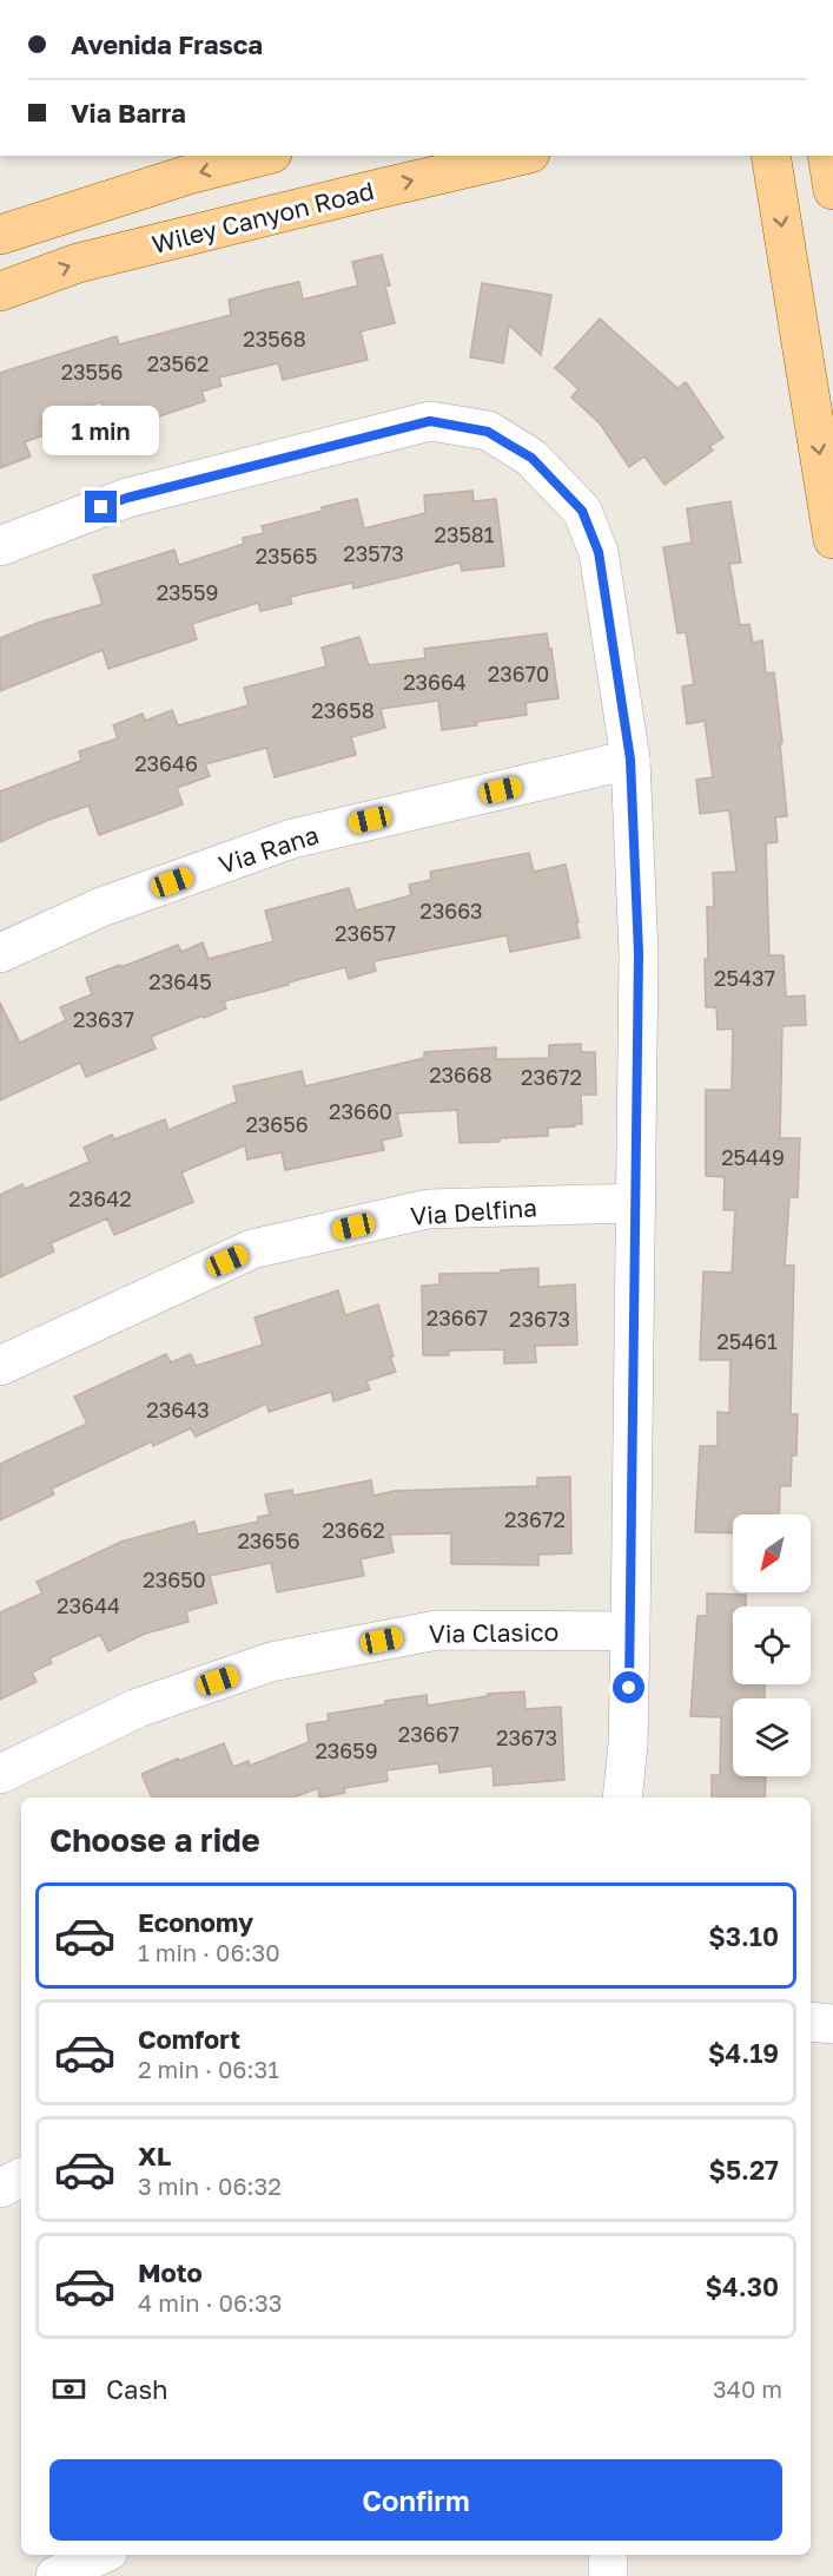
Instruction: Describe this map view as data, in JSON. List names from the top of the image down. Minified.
{"streets":{"main road":["Wiley Canyon Road"],"street":["Via Rana","Via Delfina","Via Clasico"]},"house_numbers":["23568","23562","23556","23581","23573","23565","23559","23670","23664","23658","23646","23663","23657","25437","23645","23637","23668","23672","23660","23656","25449","23642","23667","23673","25461","23643","23672","23662","23656","23650","23644","23667","23673","23659"],"north":"bottom left","page":{"banner":["Avenida Frasca","Via Barra"],"bubble":"1 min","heading":"Choose a ride","list":[{"name":"Economy","note":"1 min · 06:30","value":"$3.10"},{"name":"Comfort","note":"2 min · 06:31","value":"$4.19"},{"name":"XL","note":"3 min · 06:32","value":"$5.27"},{"name":"Moto","note":"4 min · 06:33","value":"$4.30"}],"pay":["Cash","340 m"],"buttons":"Confirm"}}
